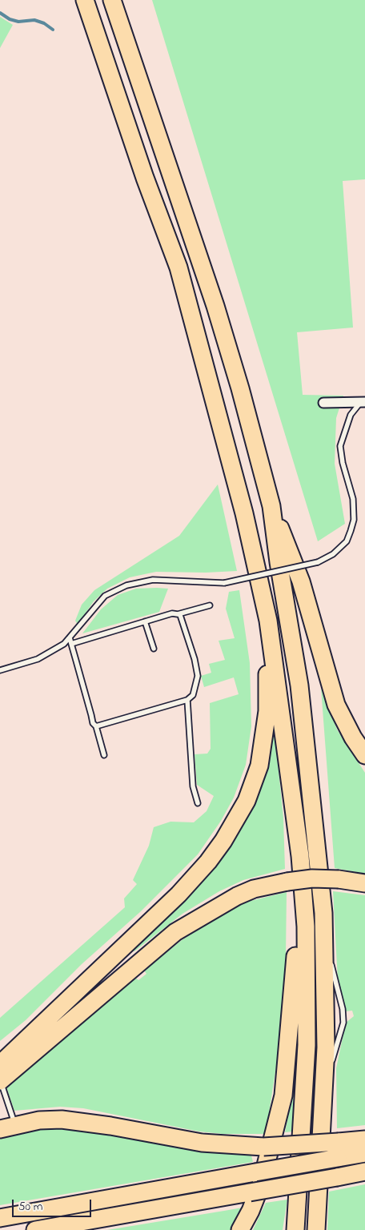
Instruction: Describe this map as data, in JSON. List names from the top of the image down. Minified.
{"scale_bar":"50 m"}
